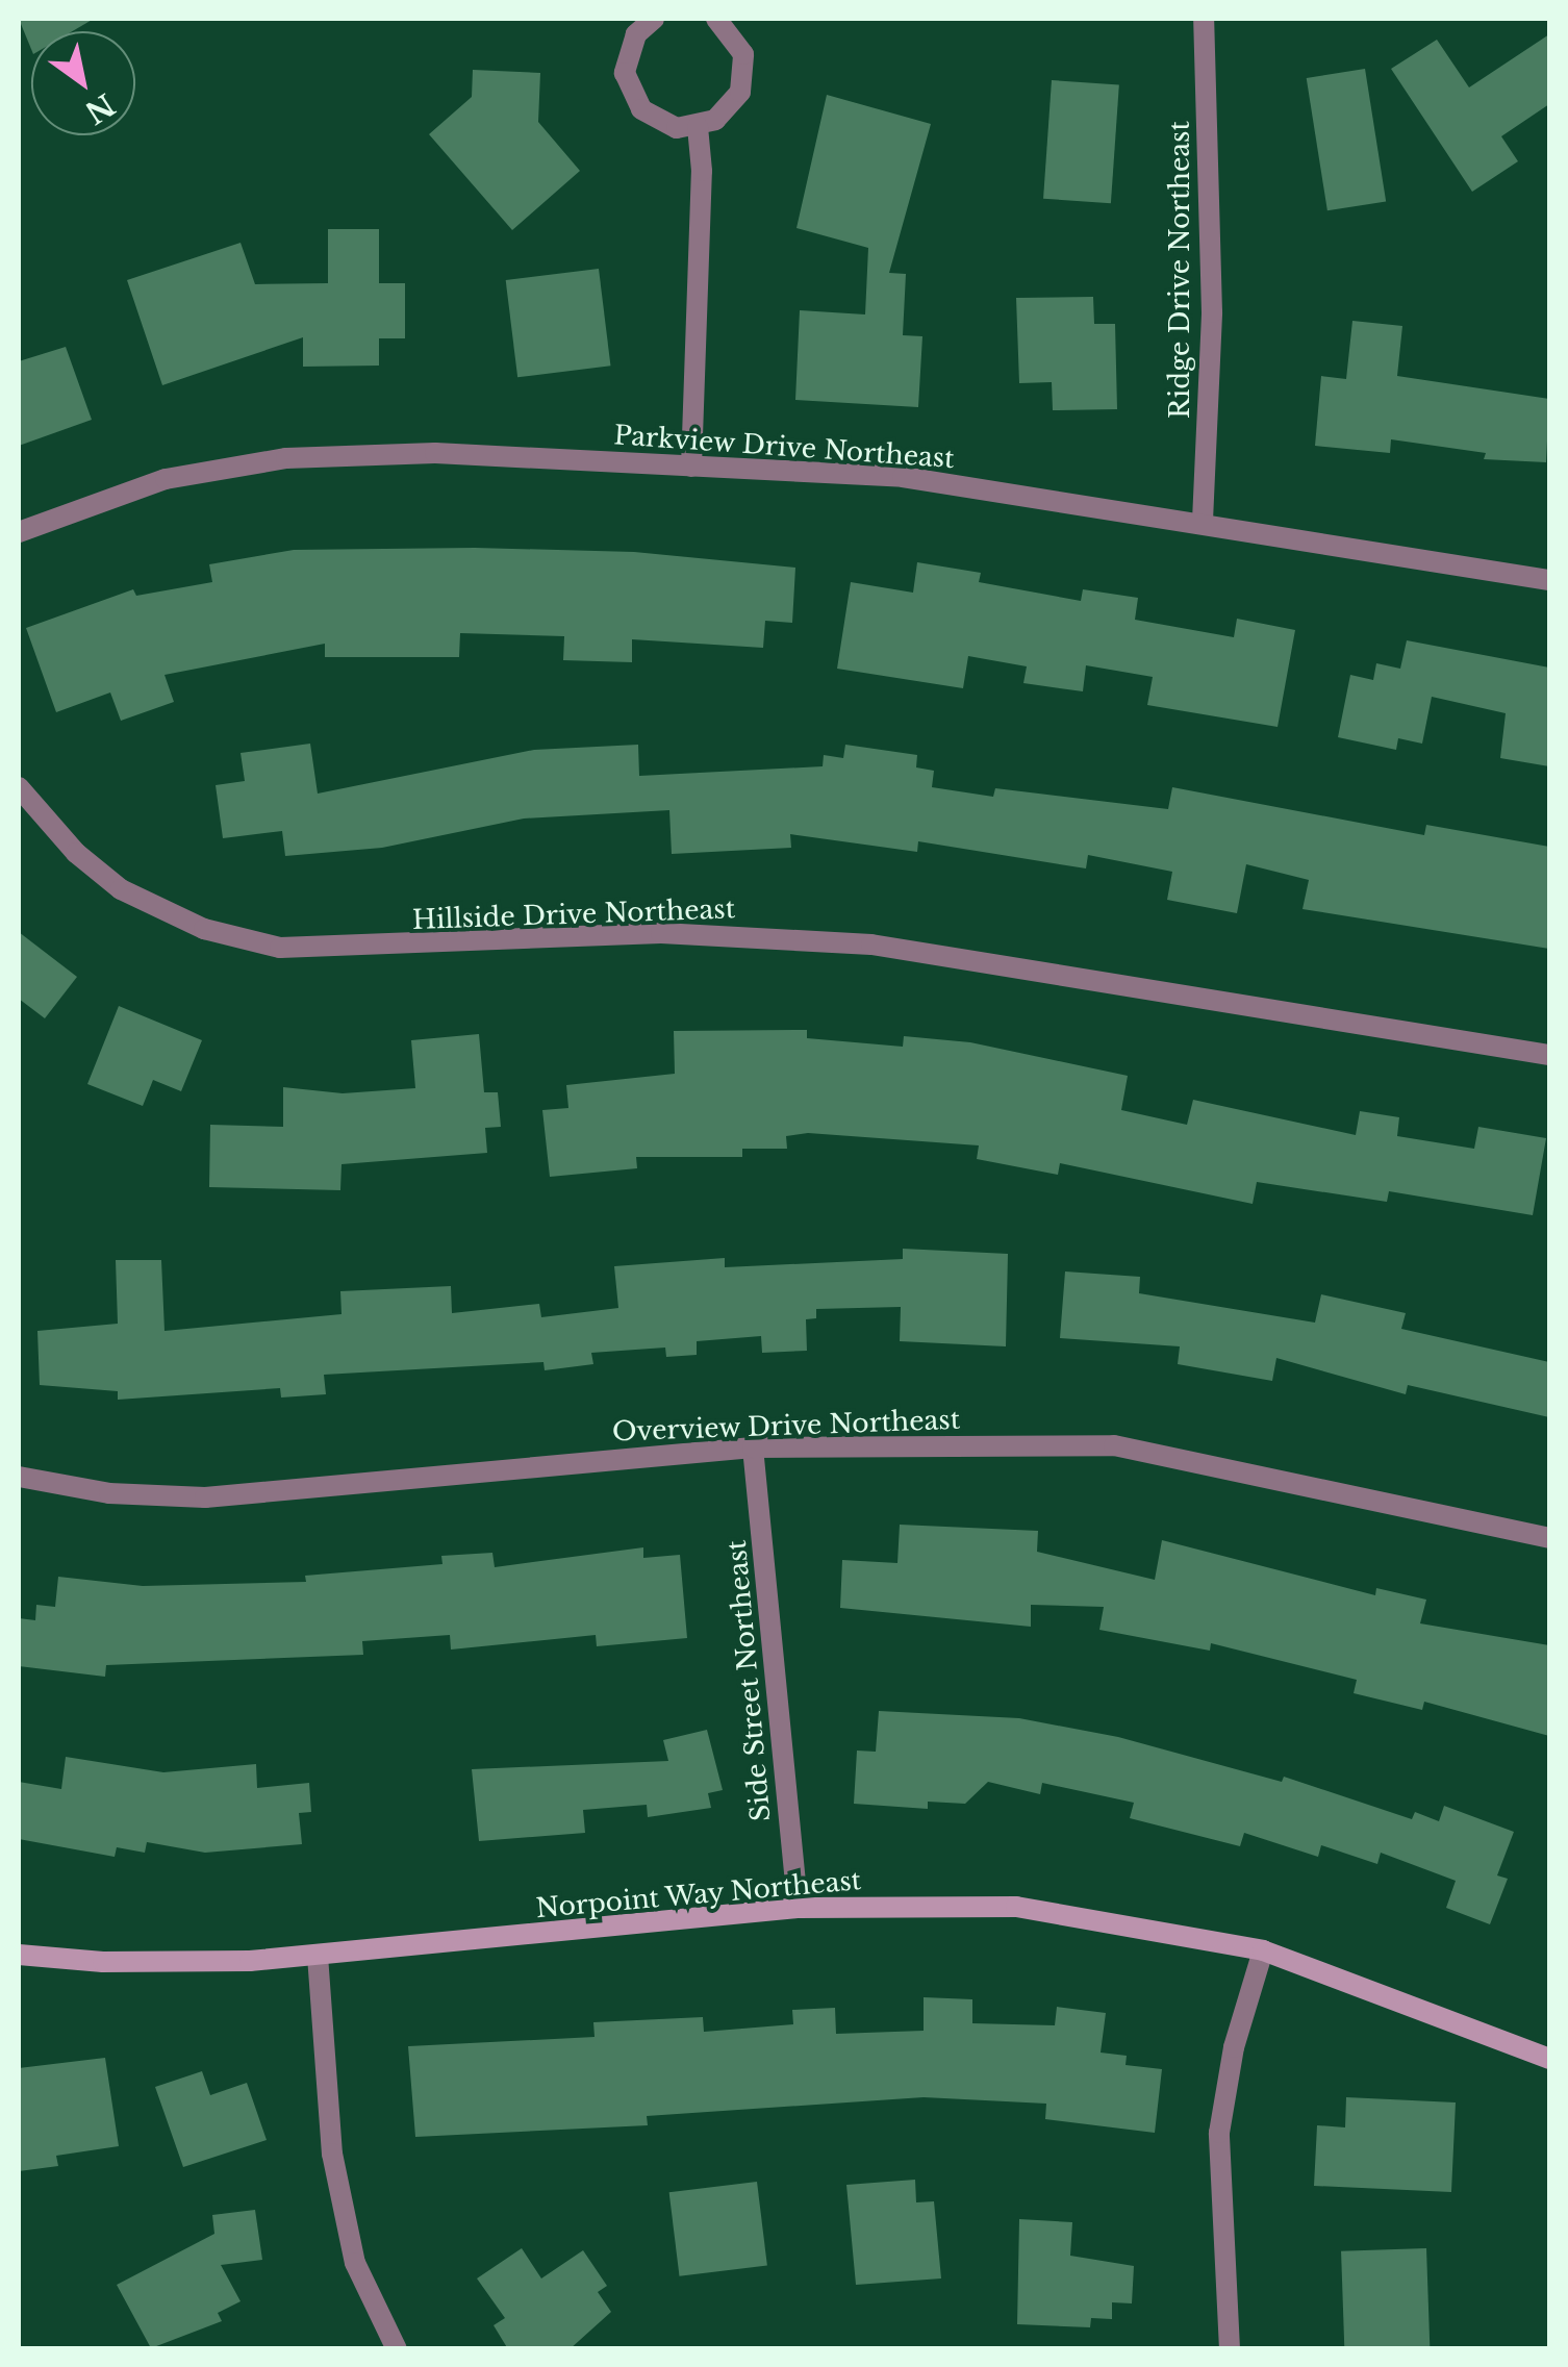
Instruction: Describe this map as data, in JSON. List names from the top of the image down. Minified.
{"streets":{"street":["Ridge Drive Northeast","Parkview Drive Northeast","Hillside Drive Northeast","Overview Drive Northeast","Side Street Northeast","Norpoint Way Northeast"]},"crossings":[["Ridge Drive Northeast","Parkview Drive Northeast"],["Overview Drive Northeast","Side Street Northeast"],["Side Street Northeast","Norpoint Way Northeast"]],"north":"bottom right"}
